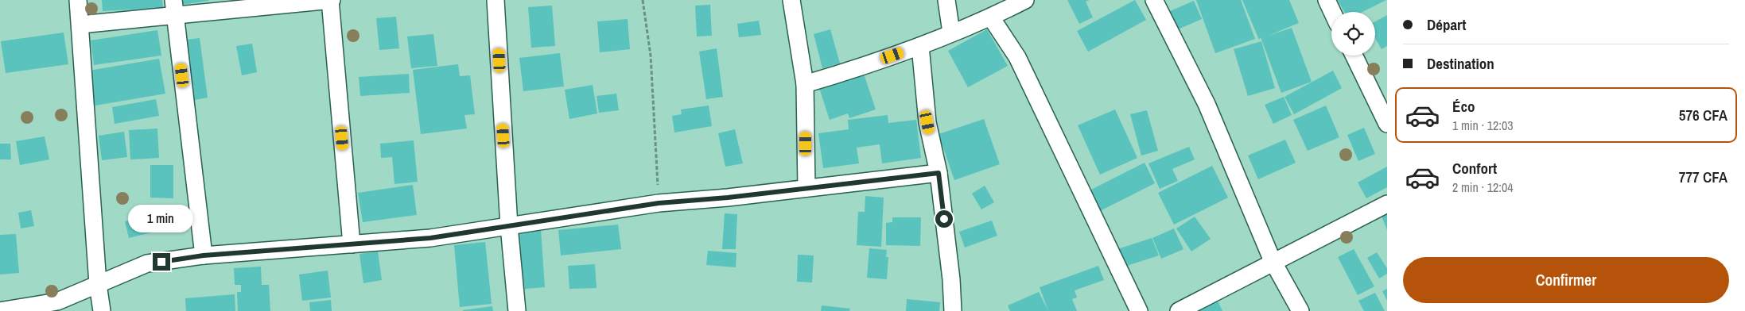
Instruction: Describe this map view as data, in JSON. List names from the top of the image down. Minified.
{"page":{"banner":["Départ","Destination"],"list":[{"name":"Éco","note":"1 min · 12:03","value":"576 CFA"},{"name":"Confort","note":"2 min · 12:04","value":"777 CFA"}],"bubble":"1 min","buttons":"Confirmer"}}
